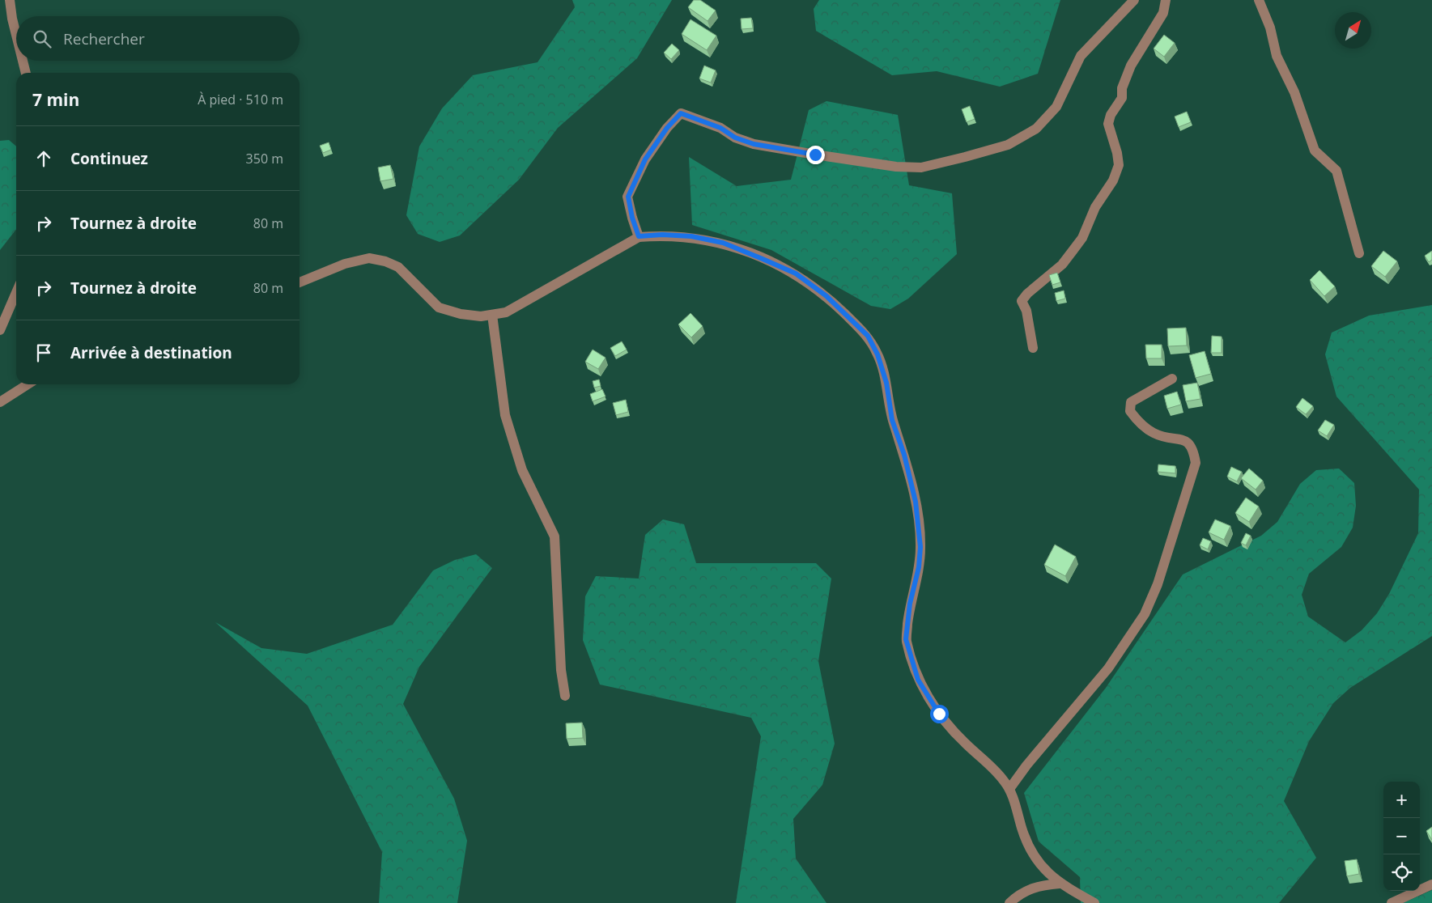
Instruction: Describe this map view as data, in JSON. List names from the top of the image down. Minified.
{"north":"top right","page":{"search":"Rechercher","heading":["7 min","À pied · 510 m"],"list":[["Continuez","350 m"],["Tournez à droite","80 m"],["Tournez à droite","80 m"],"Arrivée à destination"],"map_buttons":["+","−"]}}
